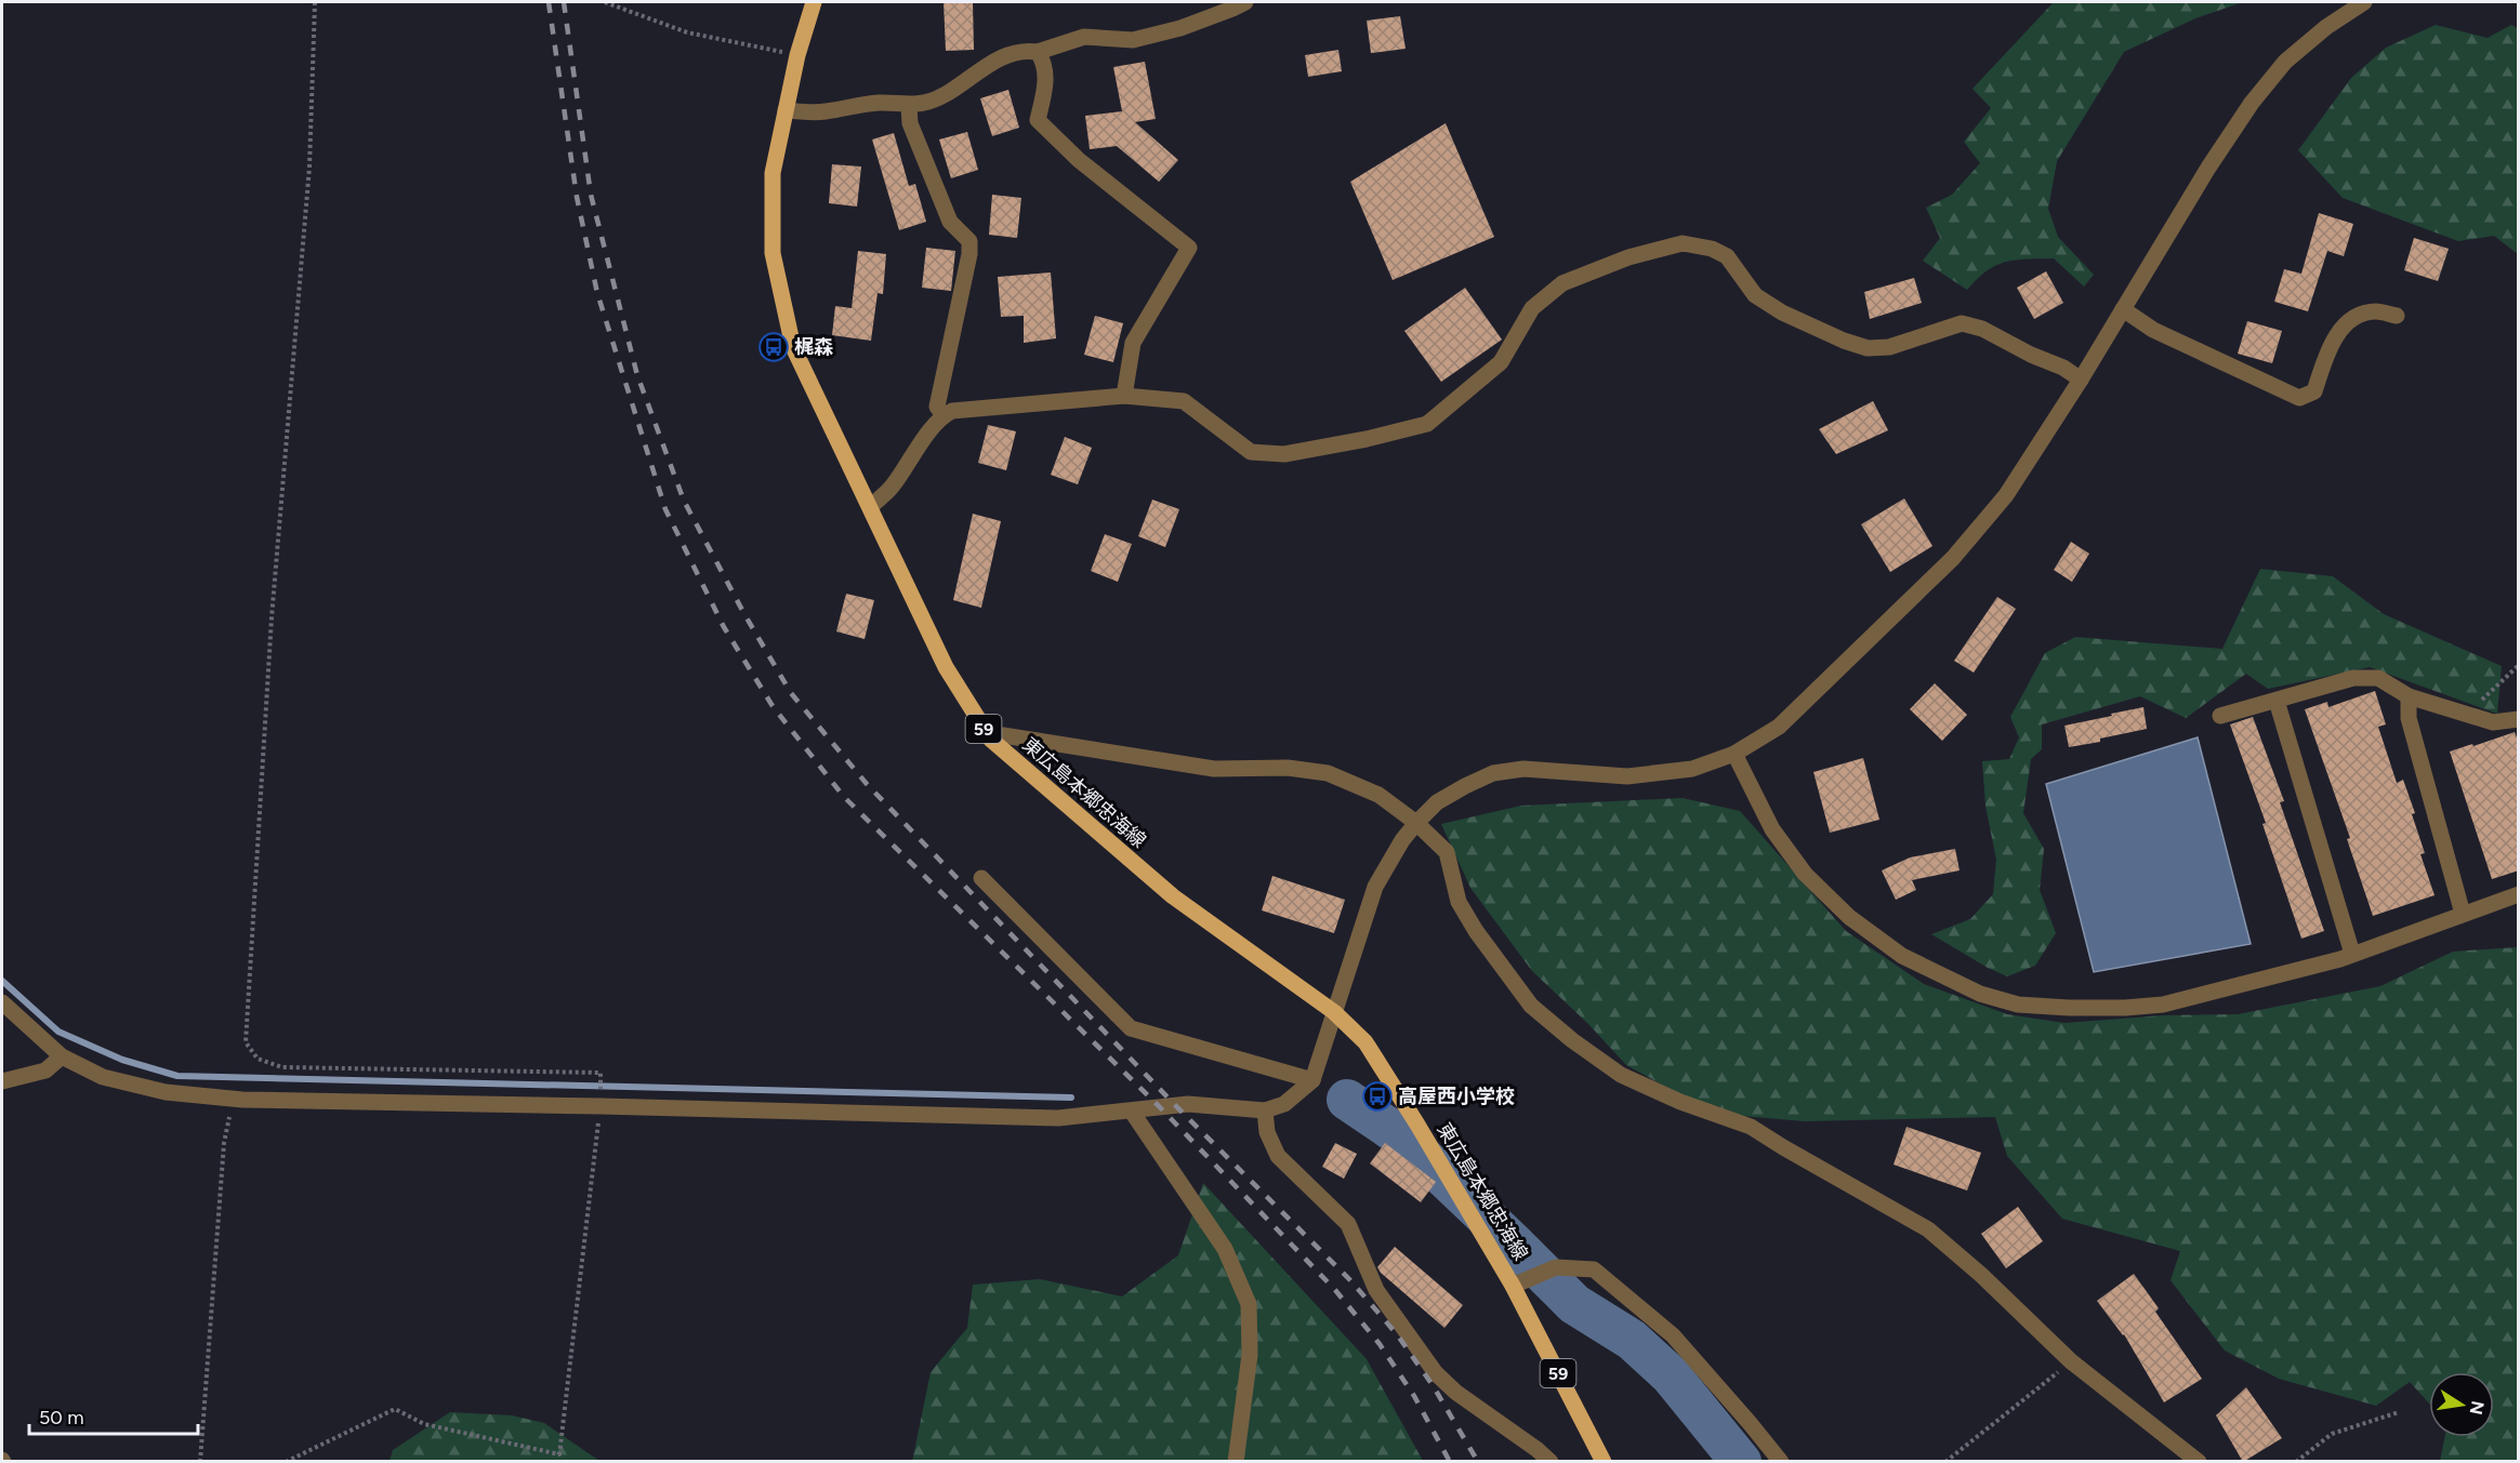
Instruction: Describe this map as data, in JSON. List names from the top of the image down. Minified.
{"streets":{"main road":["59","東広島本郷忠海線"]},"places":{"bus stop":["梶森","高屋西小学校"]},"scale_bar":"50 m","north":"right"}
